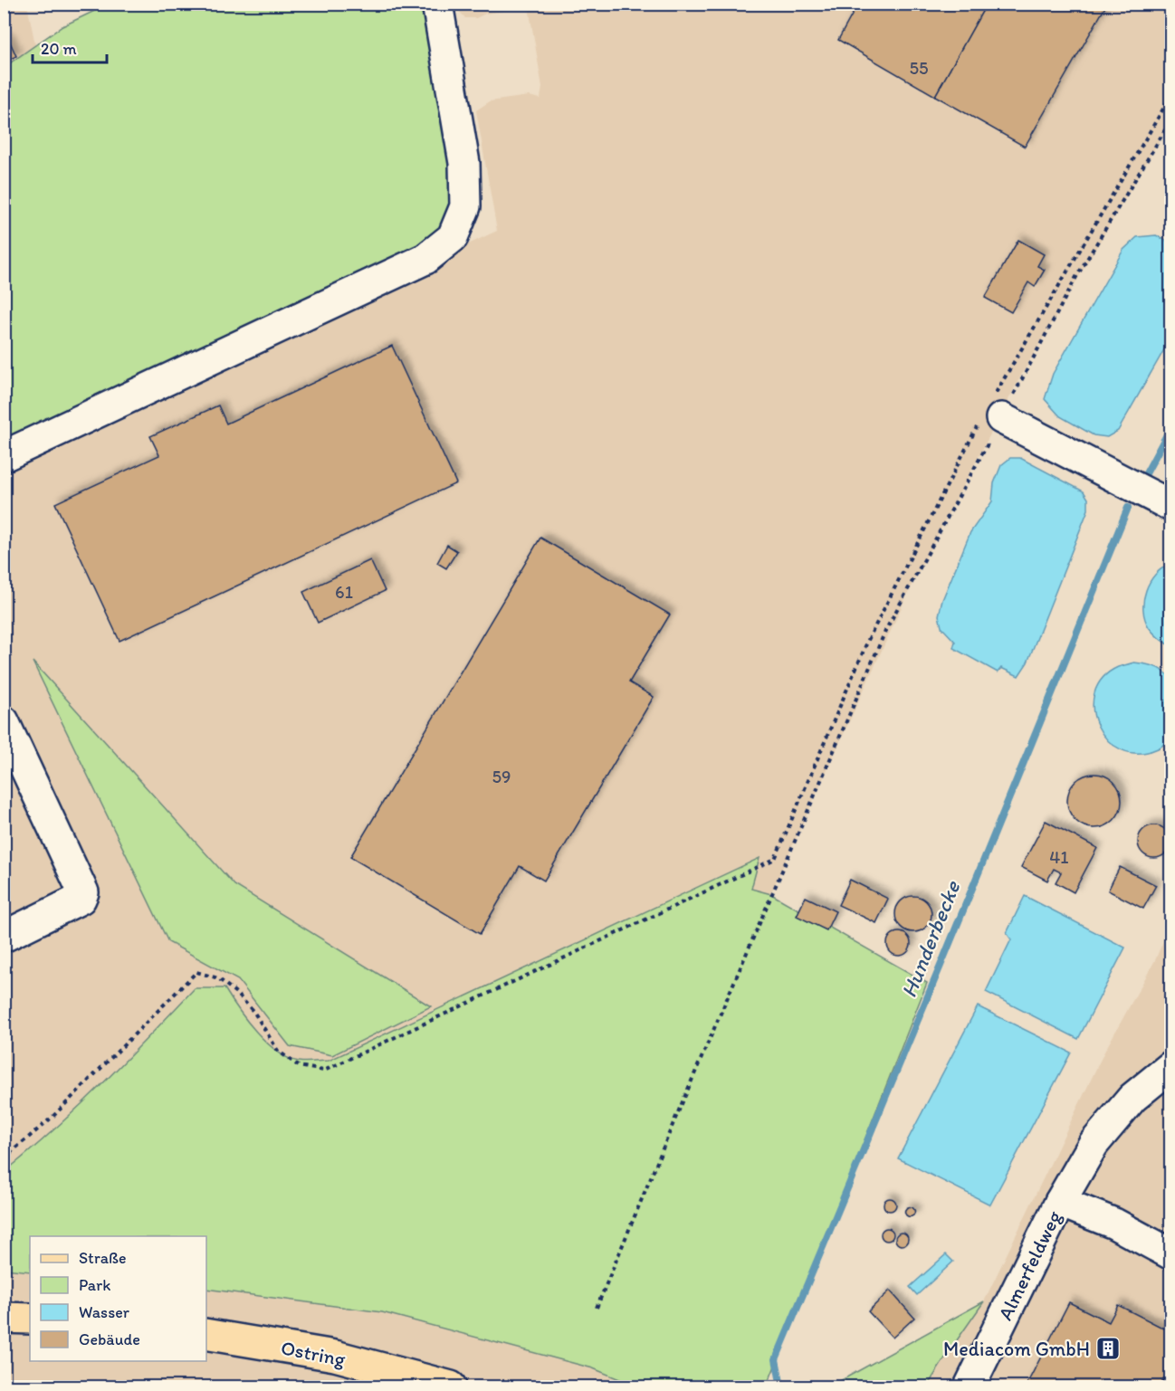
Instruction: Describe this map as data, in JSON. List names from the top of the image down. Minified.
{"streets":{"main road":["Ostring"],"street":["Almerfeldweg"]},"water":["Hunderbecke"],"places":{"building":["Mediacom GmbH"]},"house_numbers":["55","61","59","41"],"legend":["Straße","Park","Wasser","Gebäude"],"scale_bar":"20 m"}
